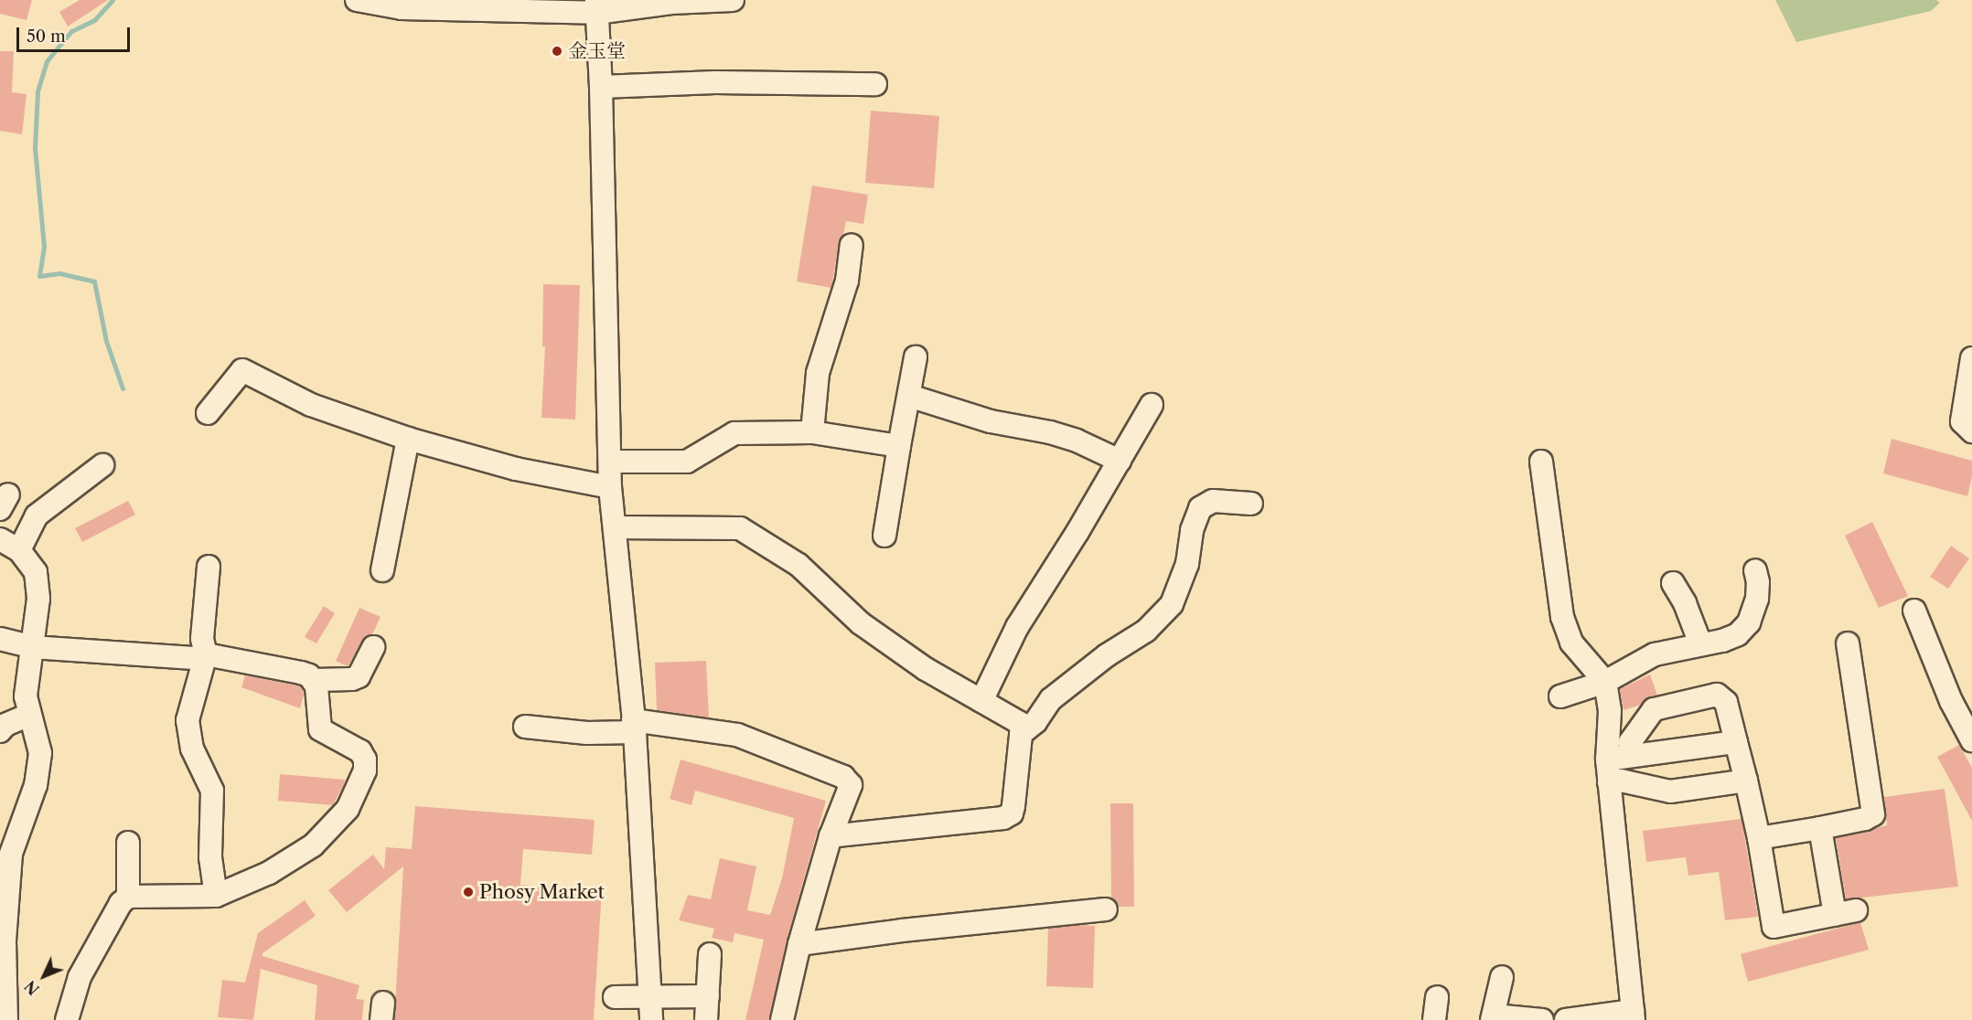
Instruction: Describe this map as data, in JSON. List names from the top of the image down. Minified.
{"places":["金玉堂","Phosy Market"],"scale_bar":"50 m","north":"bottom left"}
